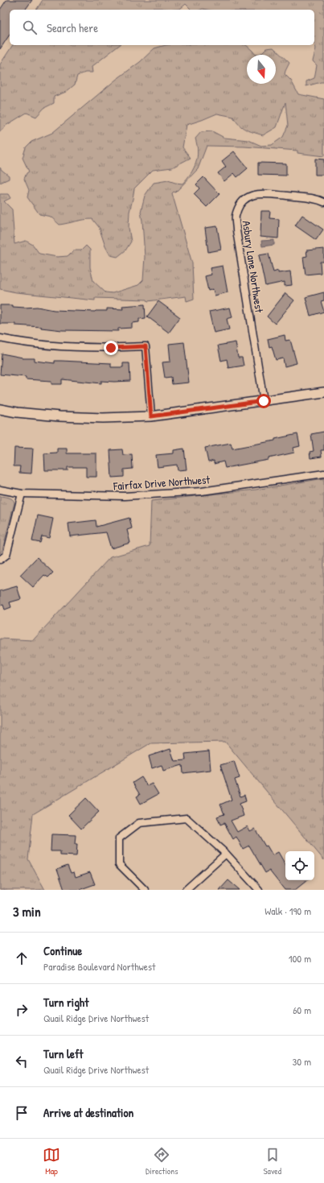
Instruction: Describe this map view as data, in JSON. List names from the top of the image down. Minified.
{"streets":{"street":["Asbury Lane Northwest","Fairfax Drive Northwest"]},"north":"bottom","page":{"search":"Search here","heading":["3 min","Walk · 190 m"],"list":[["Continue","Paradise Boulevard Northwest","100 m"],["Turn right","Quail Ridge Drive Northwest","60 m"],["Turn left","Quail Ridge Drive Northwest","30 m"],"Arrive at destination"],"nav":["Map","Directions","Saved"]}}
